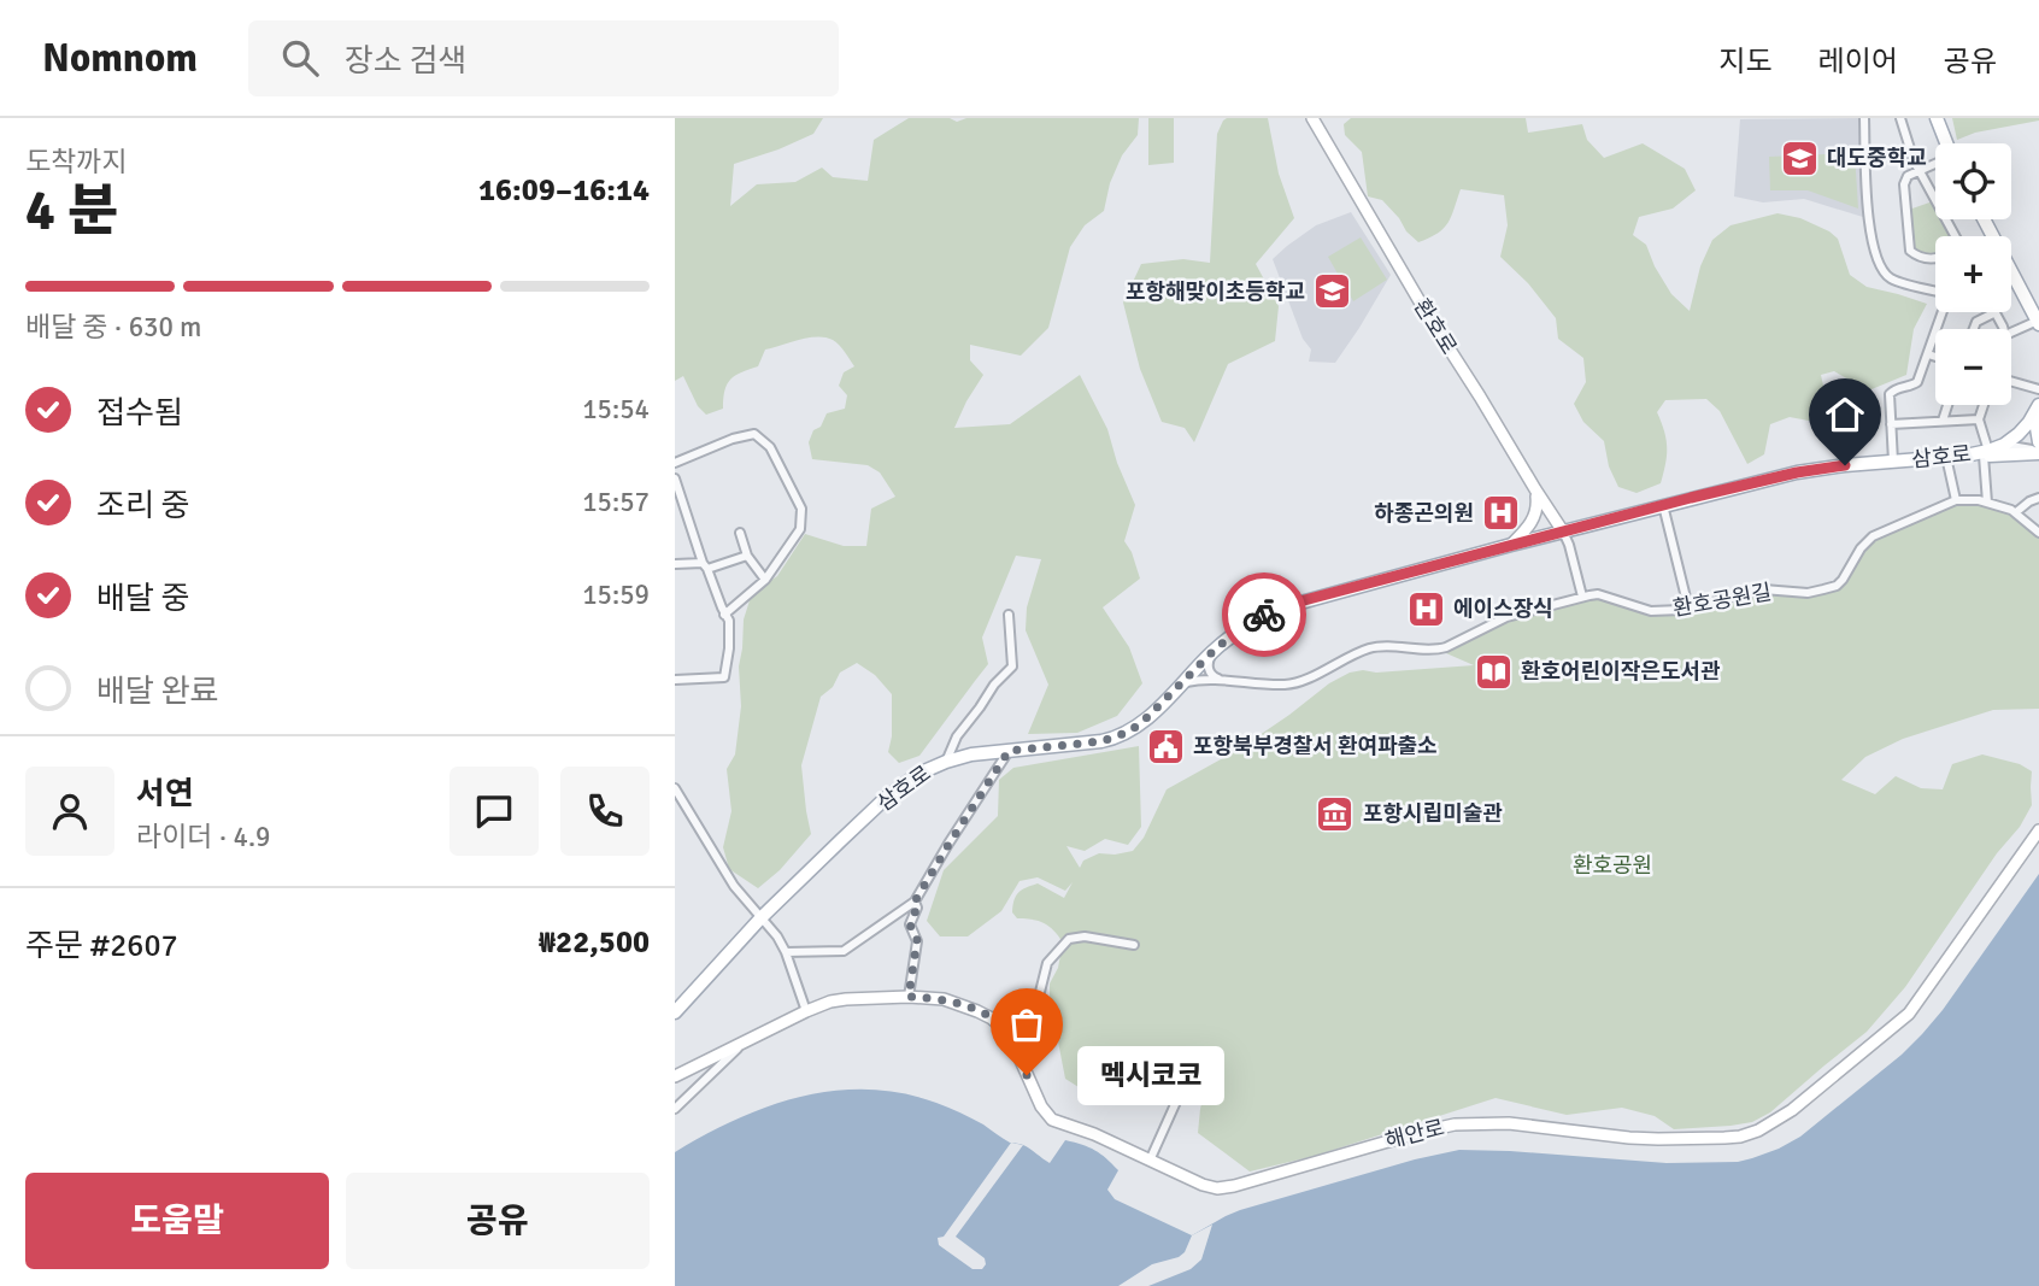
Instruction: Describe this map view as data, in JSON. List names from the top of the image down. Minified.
{"streets":{"main road":["삼호로"],"street":["환호로","환호공원길","해안로"]},"crossings":[["환호로","삼호로"],["삼호로","환호공원길"]],"parks":["환호공원"],"places":{"school or university":["대도중학교","포항해맞이초등학교"],"hospital":["하종곤의원","에이스장식"],"library":["환호어린이작은도서관"],"public building":["포항북부경찰서 환여파출소"],"museum":["포항시립미술관"],"other":["멕시코코"]},"page":{"header":"Nomnom","search":"장소 검색","nav":["지도","레이어","공유"],"heading":["4 분","도착까지","16:09–16:14"],"panel":["서연","라이더 · 4.9","주문 #2607","₩22,500"],"map_buttons":["+","−"],"bar":"배달 중 · 630 m","list":[["접수됨","15:54"],["조리 중","15:57"],["배달 중","15:59"],"배달 완료"],"bubble":"멕시코코","buttons":["도움말","공유"]}}
